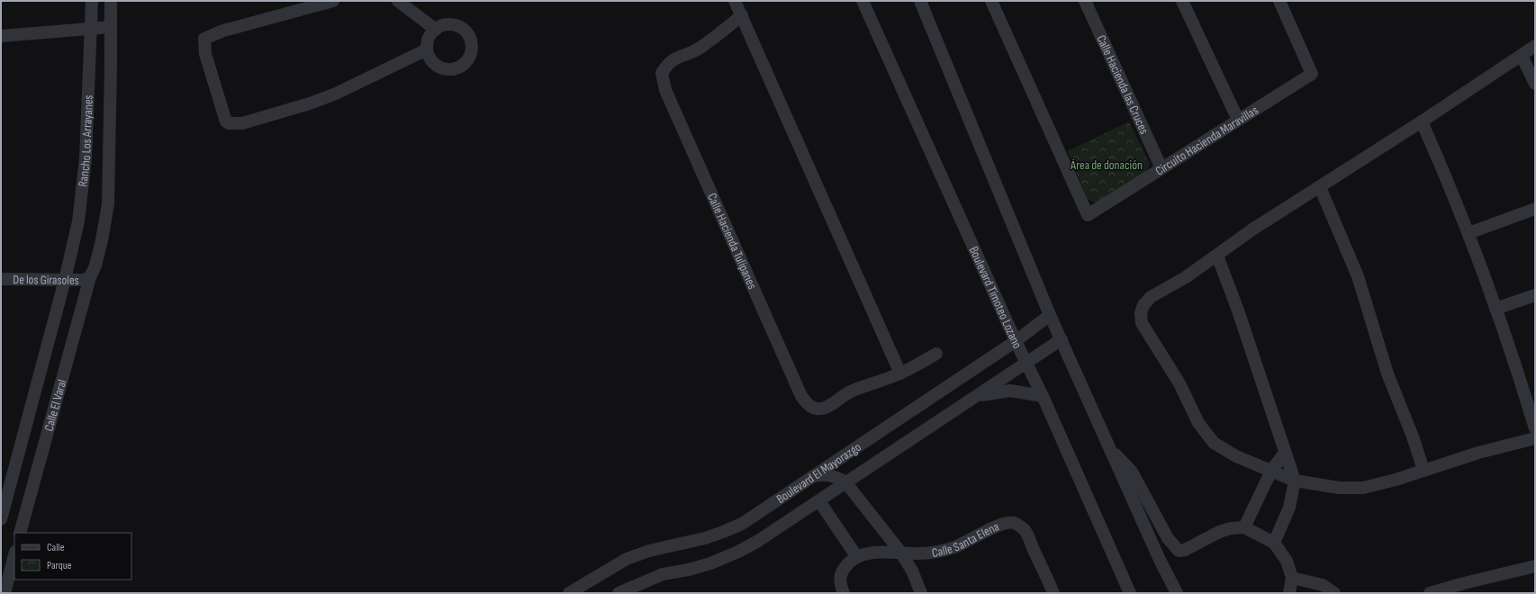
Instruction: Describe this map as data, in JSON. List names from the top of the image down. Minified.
{"streets":{"street":["Calle Hacienda las Cruces","Circuito Hacienda Maravillas","Rancho Los Arrayanes","Calle Hacienda Tulipanes","De los Girasoles","Boulevard Timoteo Lozano","Calle El Varal","Boulevard El Mayorazgo","Calle Santa Elena"]},"crossings":[["Calle Hacienda las Cruces","Circuito Hacienda Maravillas"],["Rancho Los Arrayanes","De los Girasoles"],["Rancho Los Arrayanes","Calle El Varal"],["De los Girasoles","Calle El Varal"],["Boulevard Timoteo Lozano","Boulevard El Mayorazgo"]],"parks":["Área de donación"],"legend":["Calle","Parque"]}
